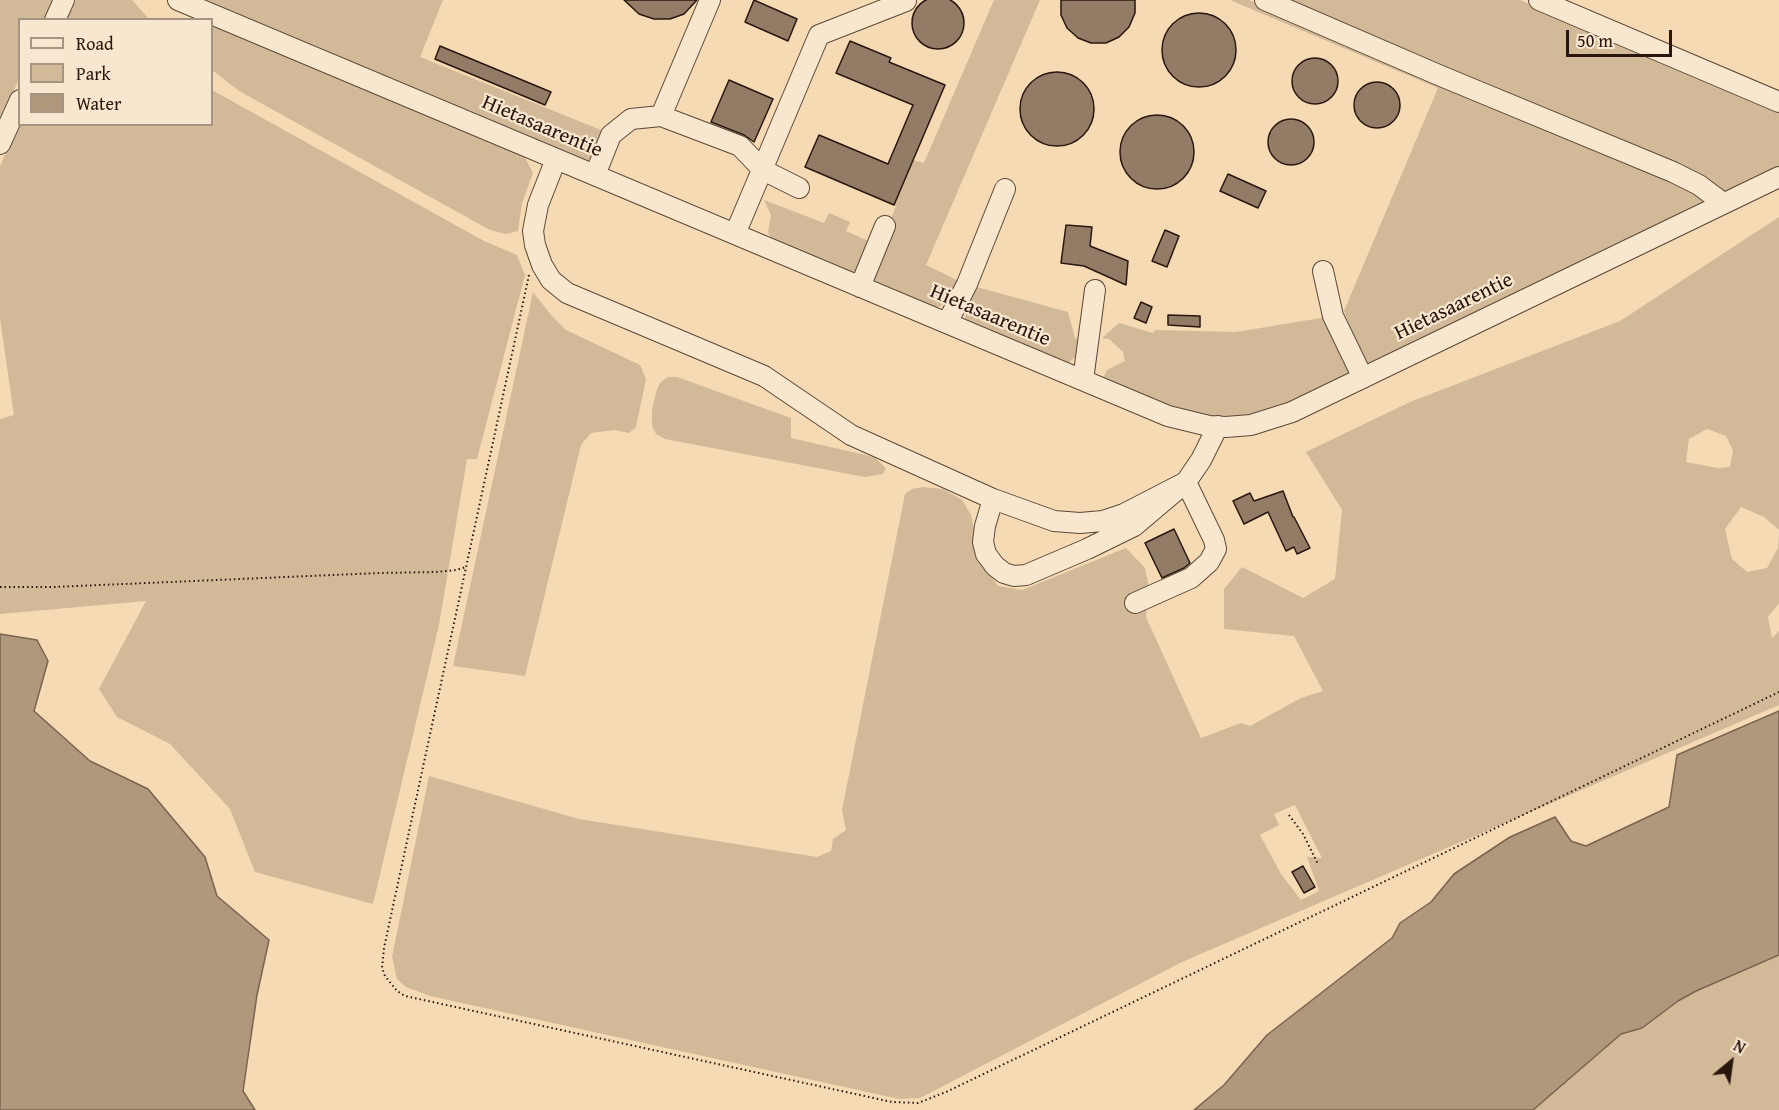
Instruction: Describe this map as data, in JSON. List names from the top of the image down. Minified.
{"streets":{"street":["Hietasaarentie"]},"legend":["Road","Park","Water"],"scale_bar":"50 m","north":"top right"}
